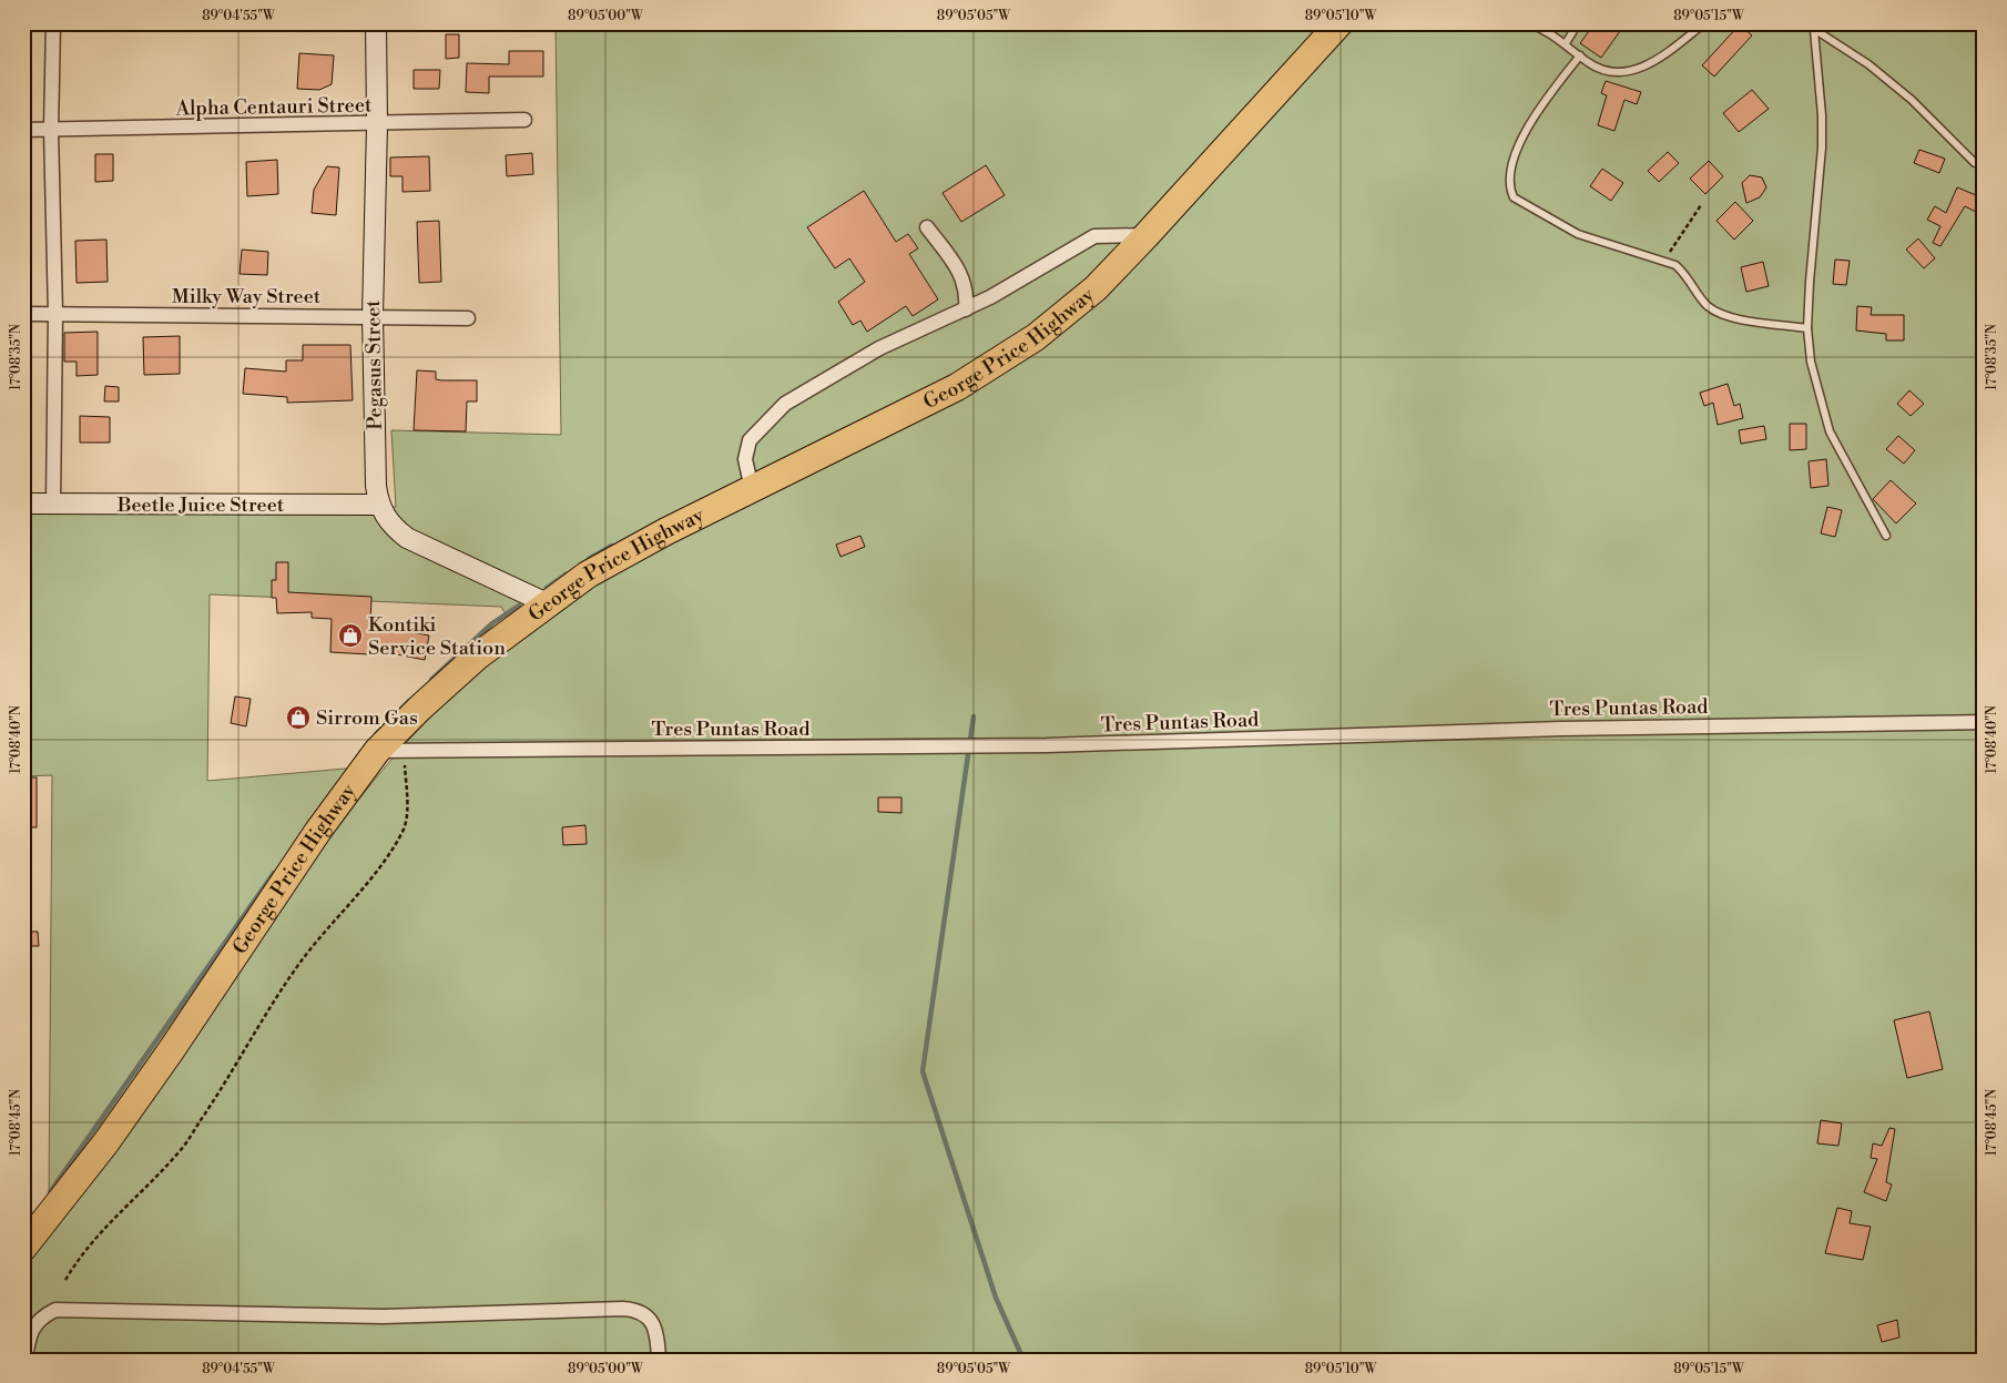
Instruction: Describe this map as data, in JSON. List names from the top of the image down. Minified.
{"streets":{"highway":["George Price Highway"],"street":["Alpha Centauri Street","Milky Way Street","Pegasus Street","Beetle Juice Street","Tres Puntas Road"]},"crossings":[["Alpha Centauri Street","Pegasus Street"],["Milky Way Street","Pegasus Street"],["George Price Highway","Pegasus Street"],["George Price Highway","Tres Puntas Road"],["Pegasus Street","Beetle Juice Street"]],"places":{"shop":["Kontiki Service Station","Sirrom Gas"]},"coordinates":["89°04'55\"W","89°05'00\"W","89°05'05\"W","89°05'10\"W","89°05'15\"W","17°08'35\"N","17°08'40\"N","17°08'45\"N"]}
